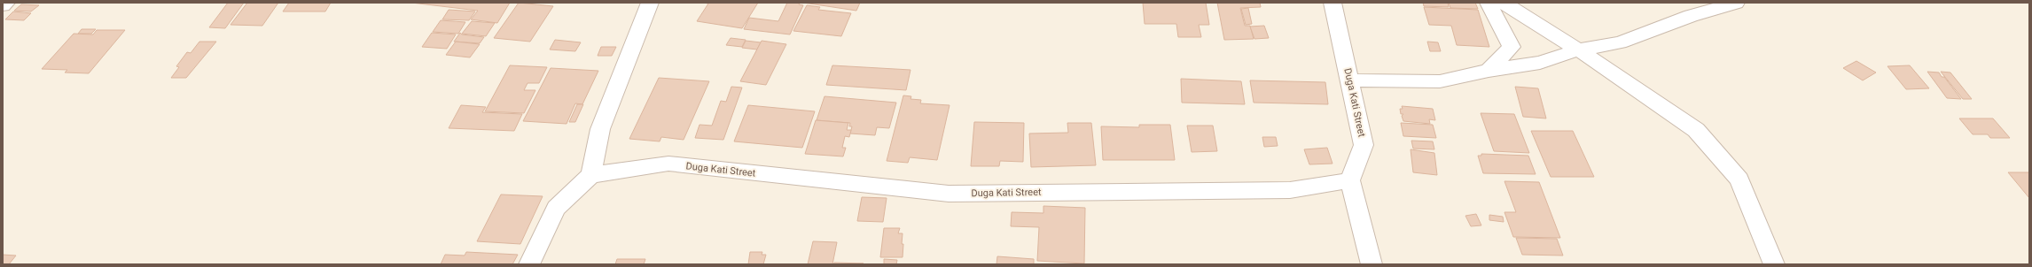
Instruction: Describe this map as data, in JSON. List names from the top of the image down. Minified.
{"streets":{"street":["Duga Kati Street"]}}
